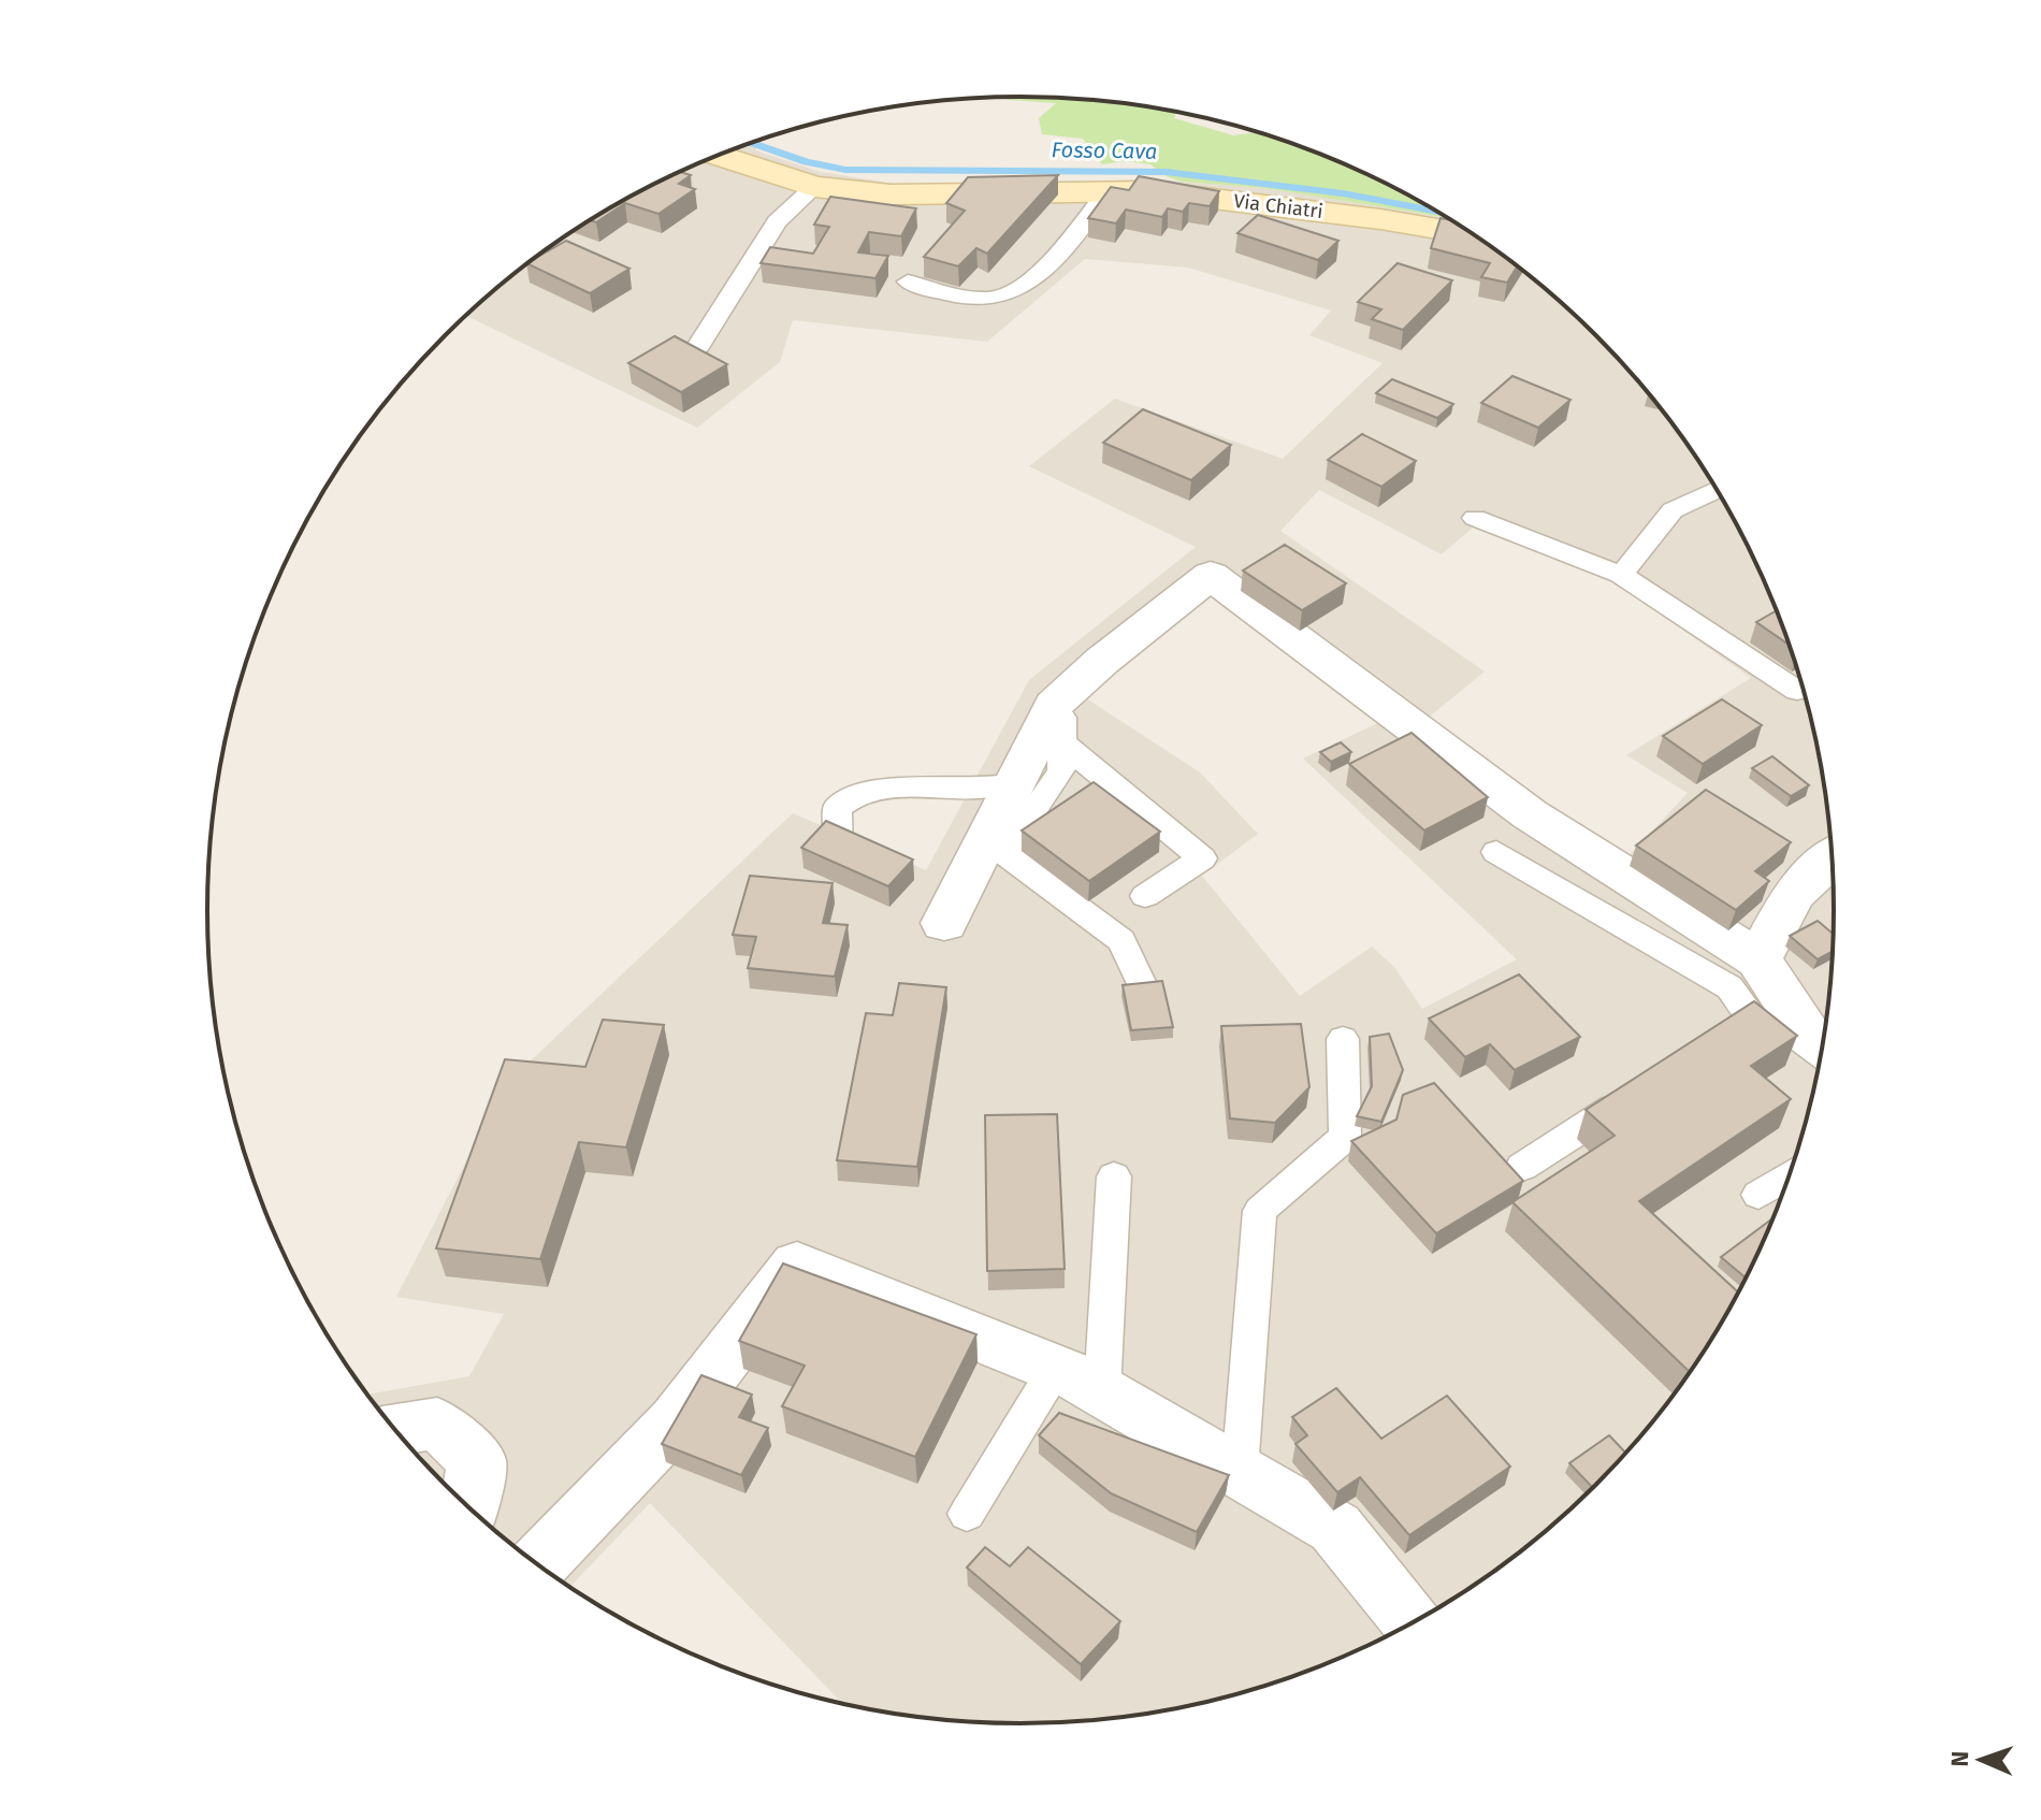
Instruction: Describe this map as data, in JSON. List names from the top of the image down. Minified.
{"streets":{"street":["Via Chiatri"]},"water":["Fosso Cava"],"north":"left"}
